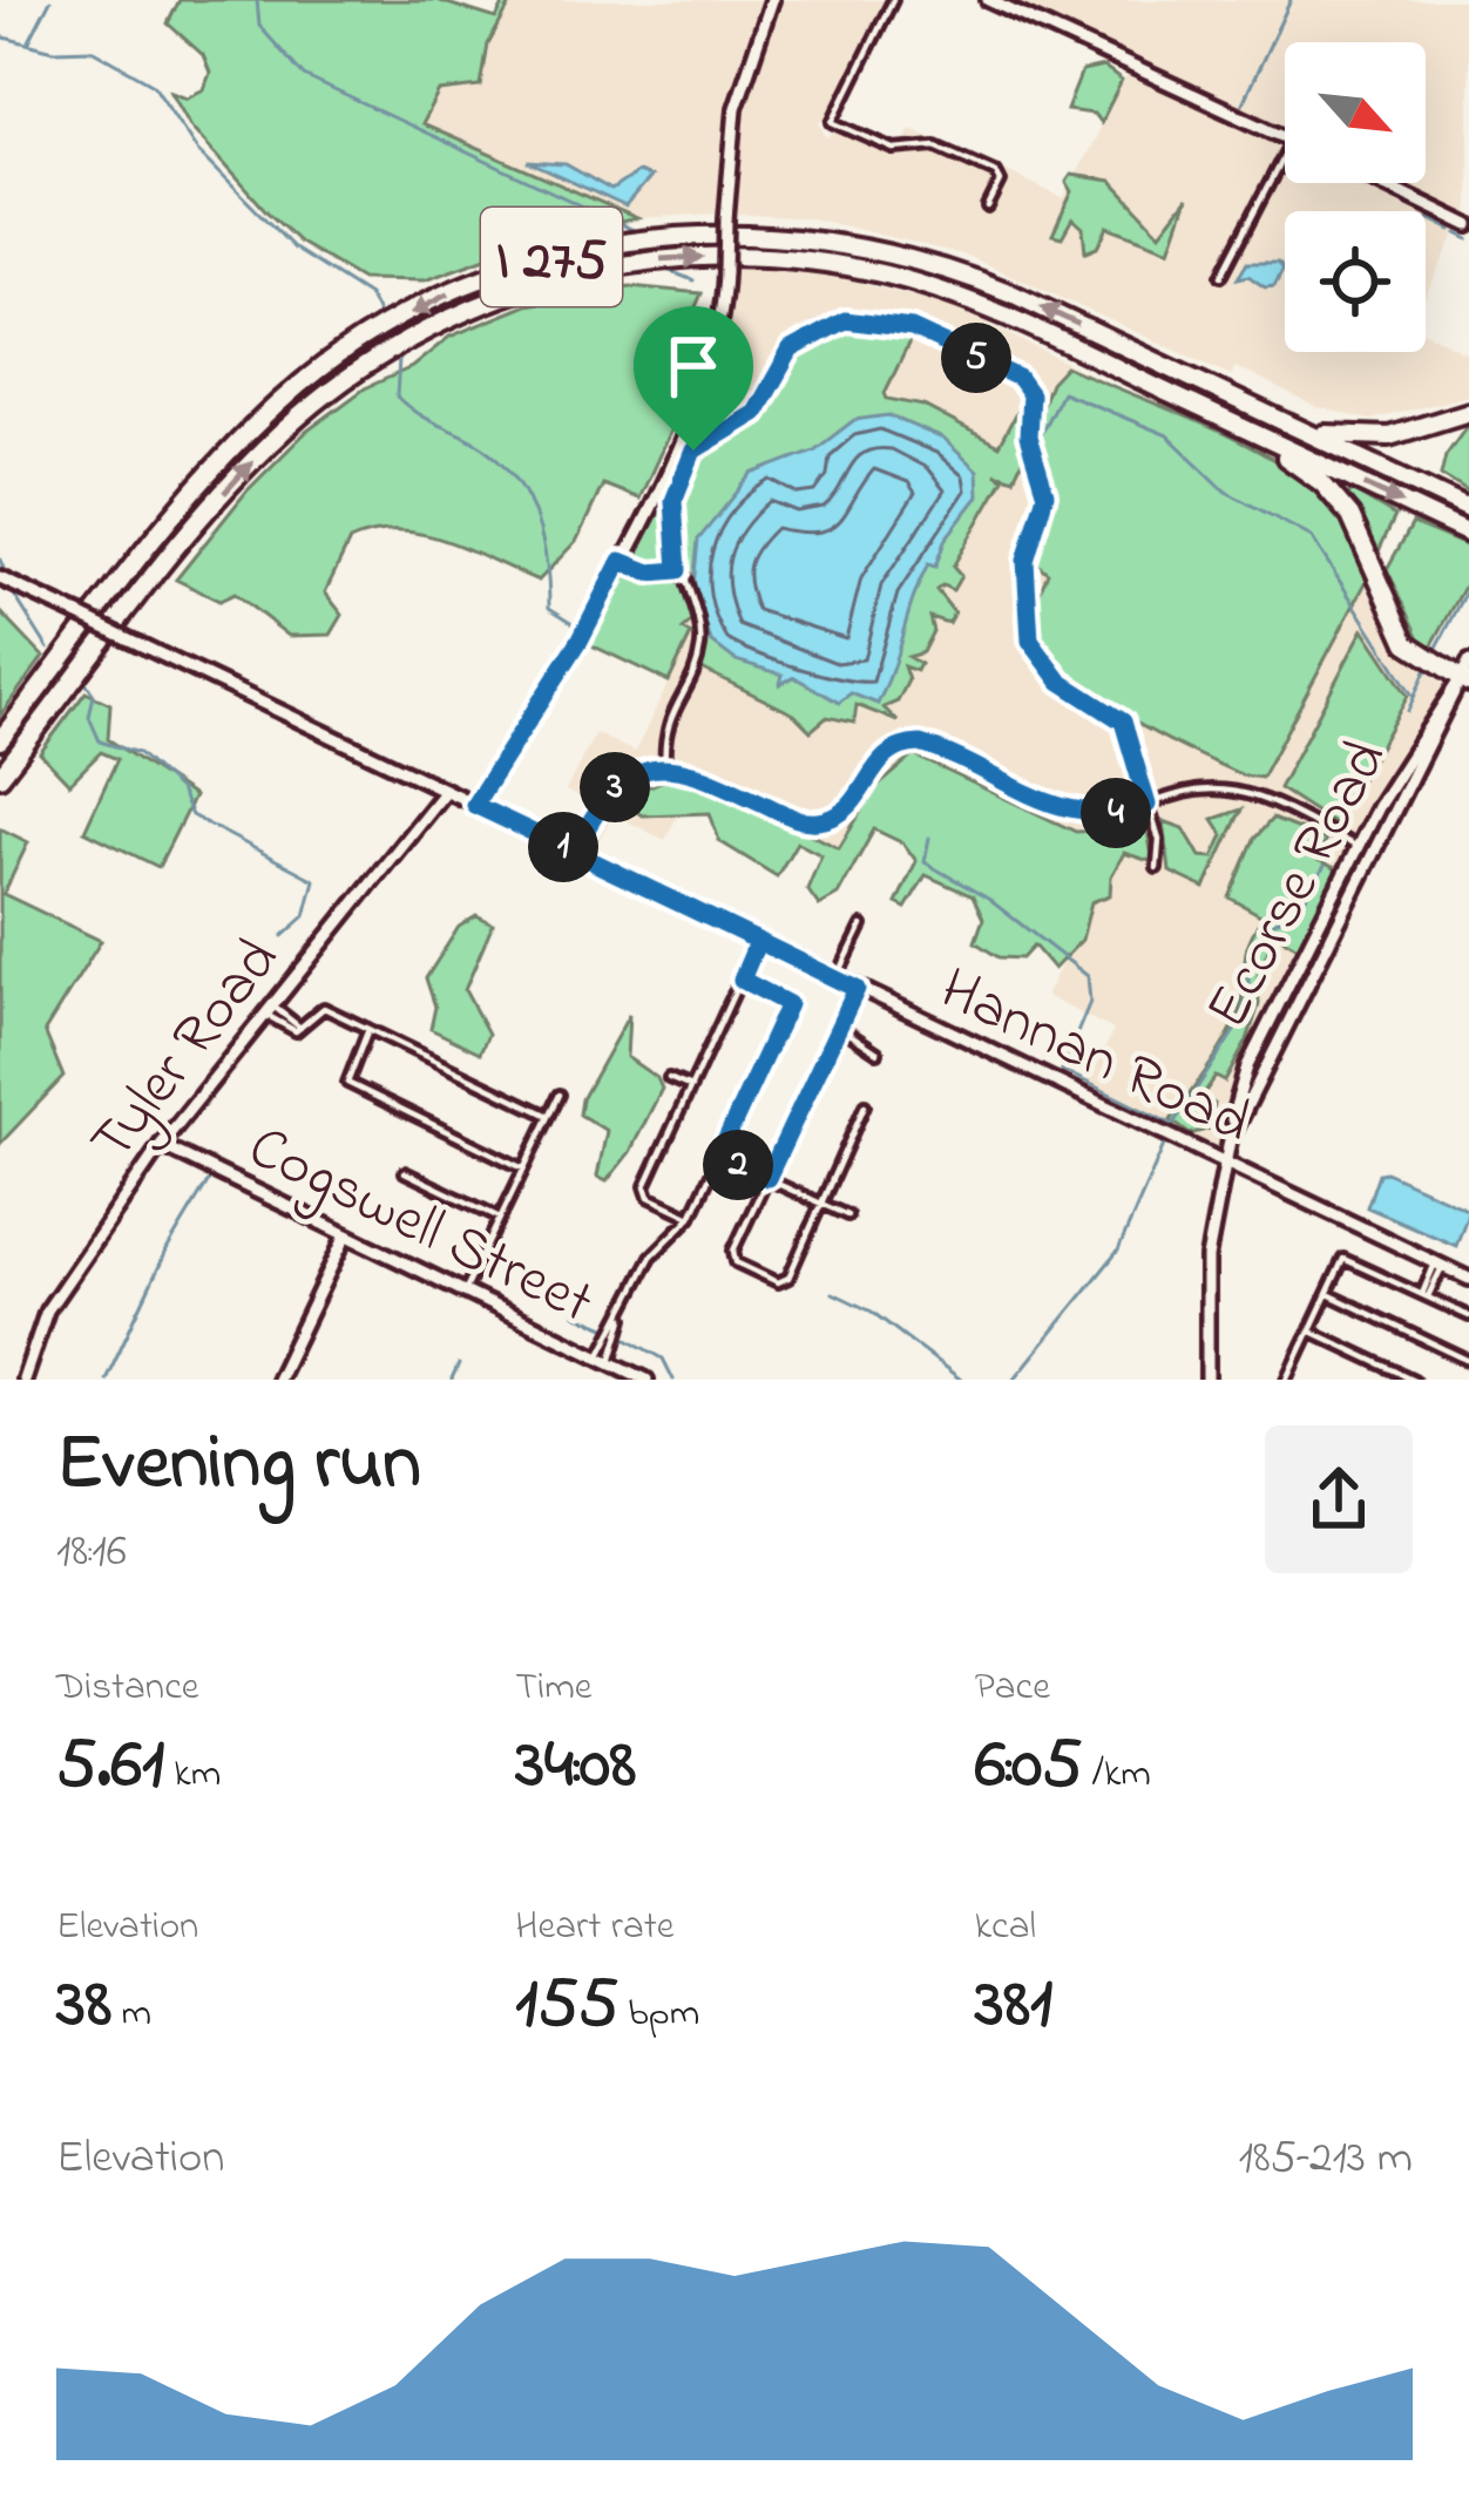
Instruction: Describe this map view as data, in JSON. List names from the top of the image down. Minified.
{"streets":{"highway":["I 275"],"street":["Ecorse Road","Tyler Road","Hannan Road","Cogswell Street"]},"crossings":[["Ecorse Road","Hannan Road"],["Tyler Road","Hannan Road"],["Tyler Road","Cogswell Street"]],"north":"bottom right","page":{"pins":["5","3","4","1","2"],"heading":["Evening run","18:16"],"stats":[["Distance","5.61 km"],["Time","34:08"],["Pace","6:05 /km"],["Elevation","38 m"],["Heart rate","155 bpm"],["kcal","381"]],"chart":["Elevation","185–213 m"]}}
